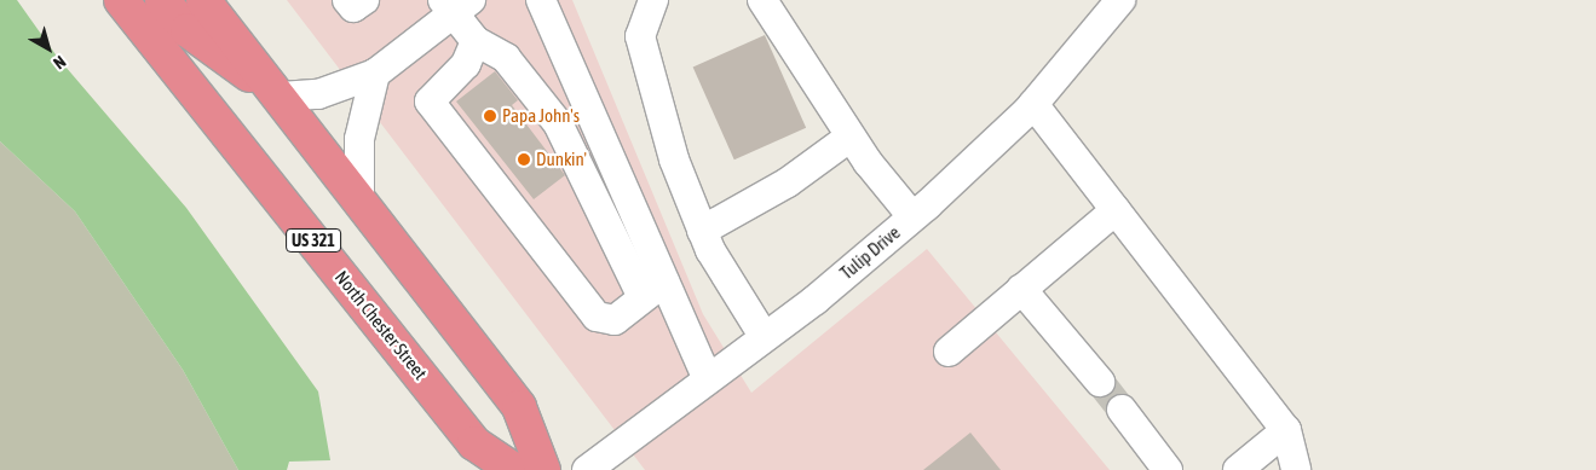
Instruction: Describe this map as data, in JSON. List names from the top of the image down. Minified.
{"streets":{"highway":["US 321","North Chester Street"],"street":["Tulip Drive"]},"places":["Papa John's","Dunkin'"],"north":"bottom right"}
